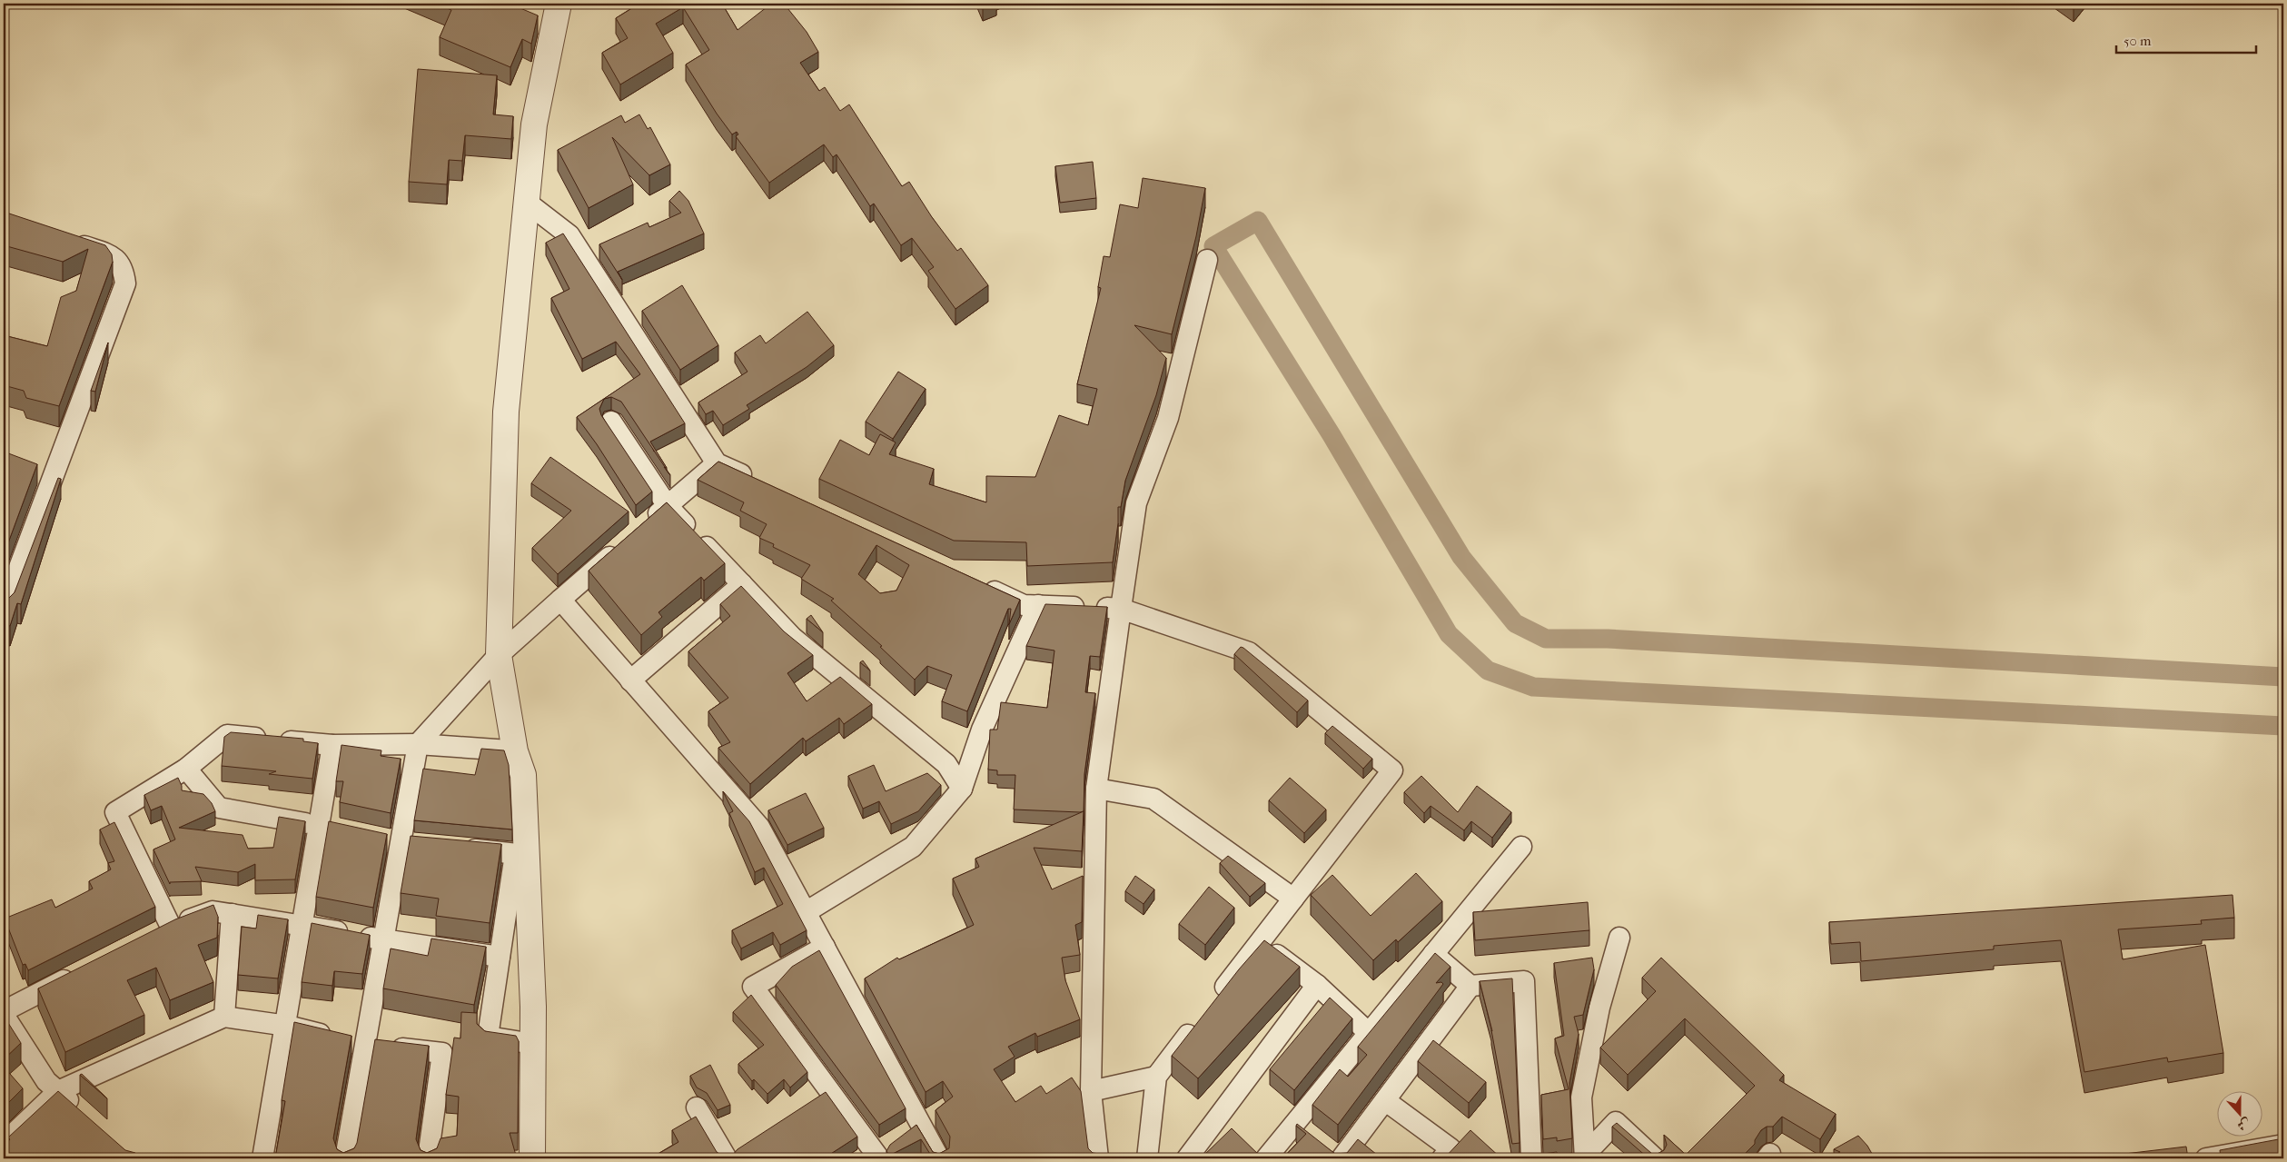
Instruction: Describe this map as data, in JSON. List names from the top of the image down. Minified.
{"scale_bar":"50 m","north":"bottom"}
